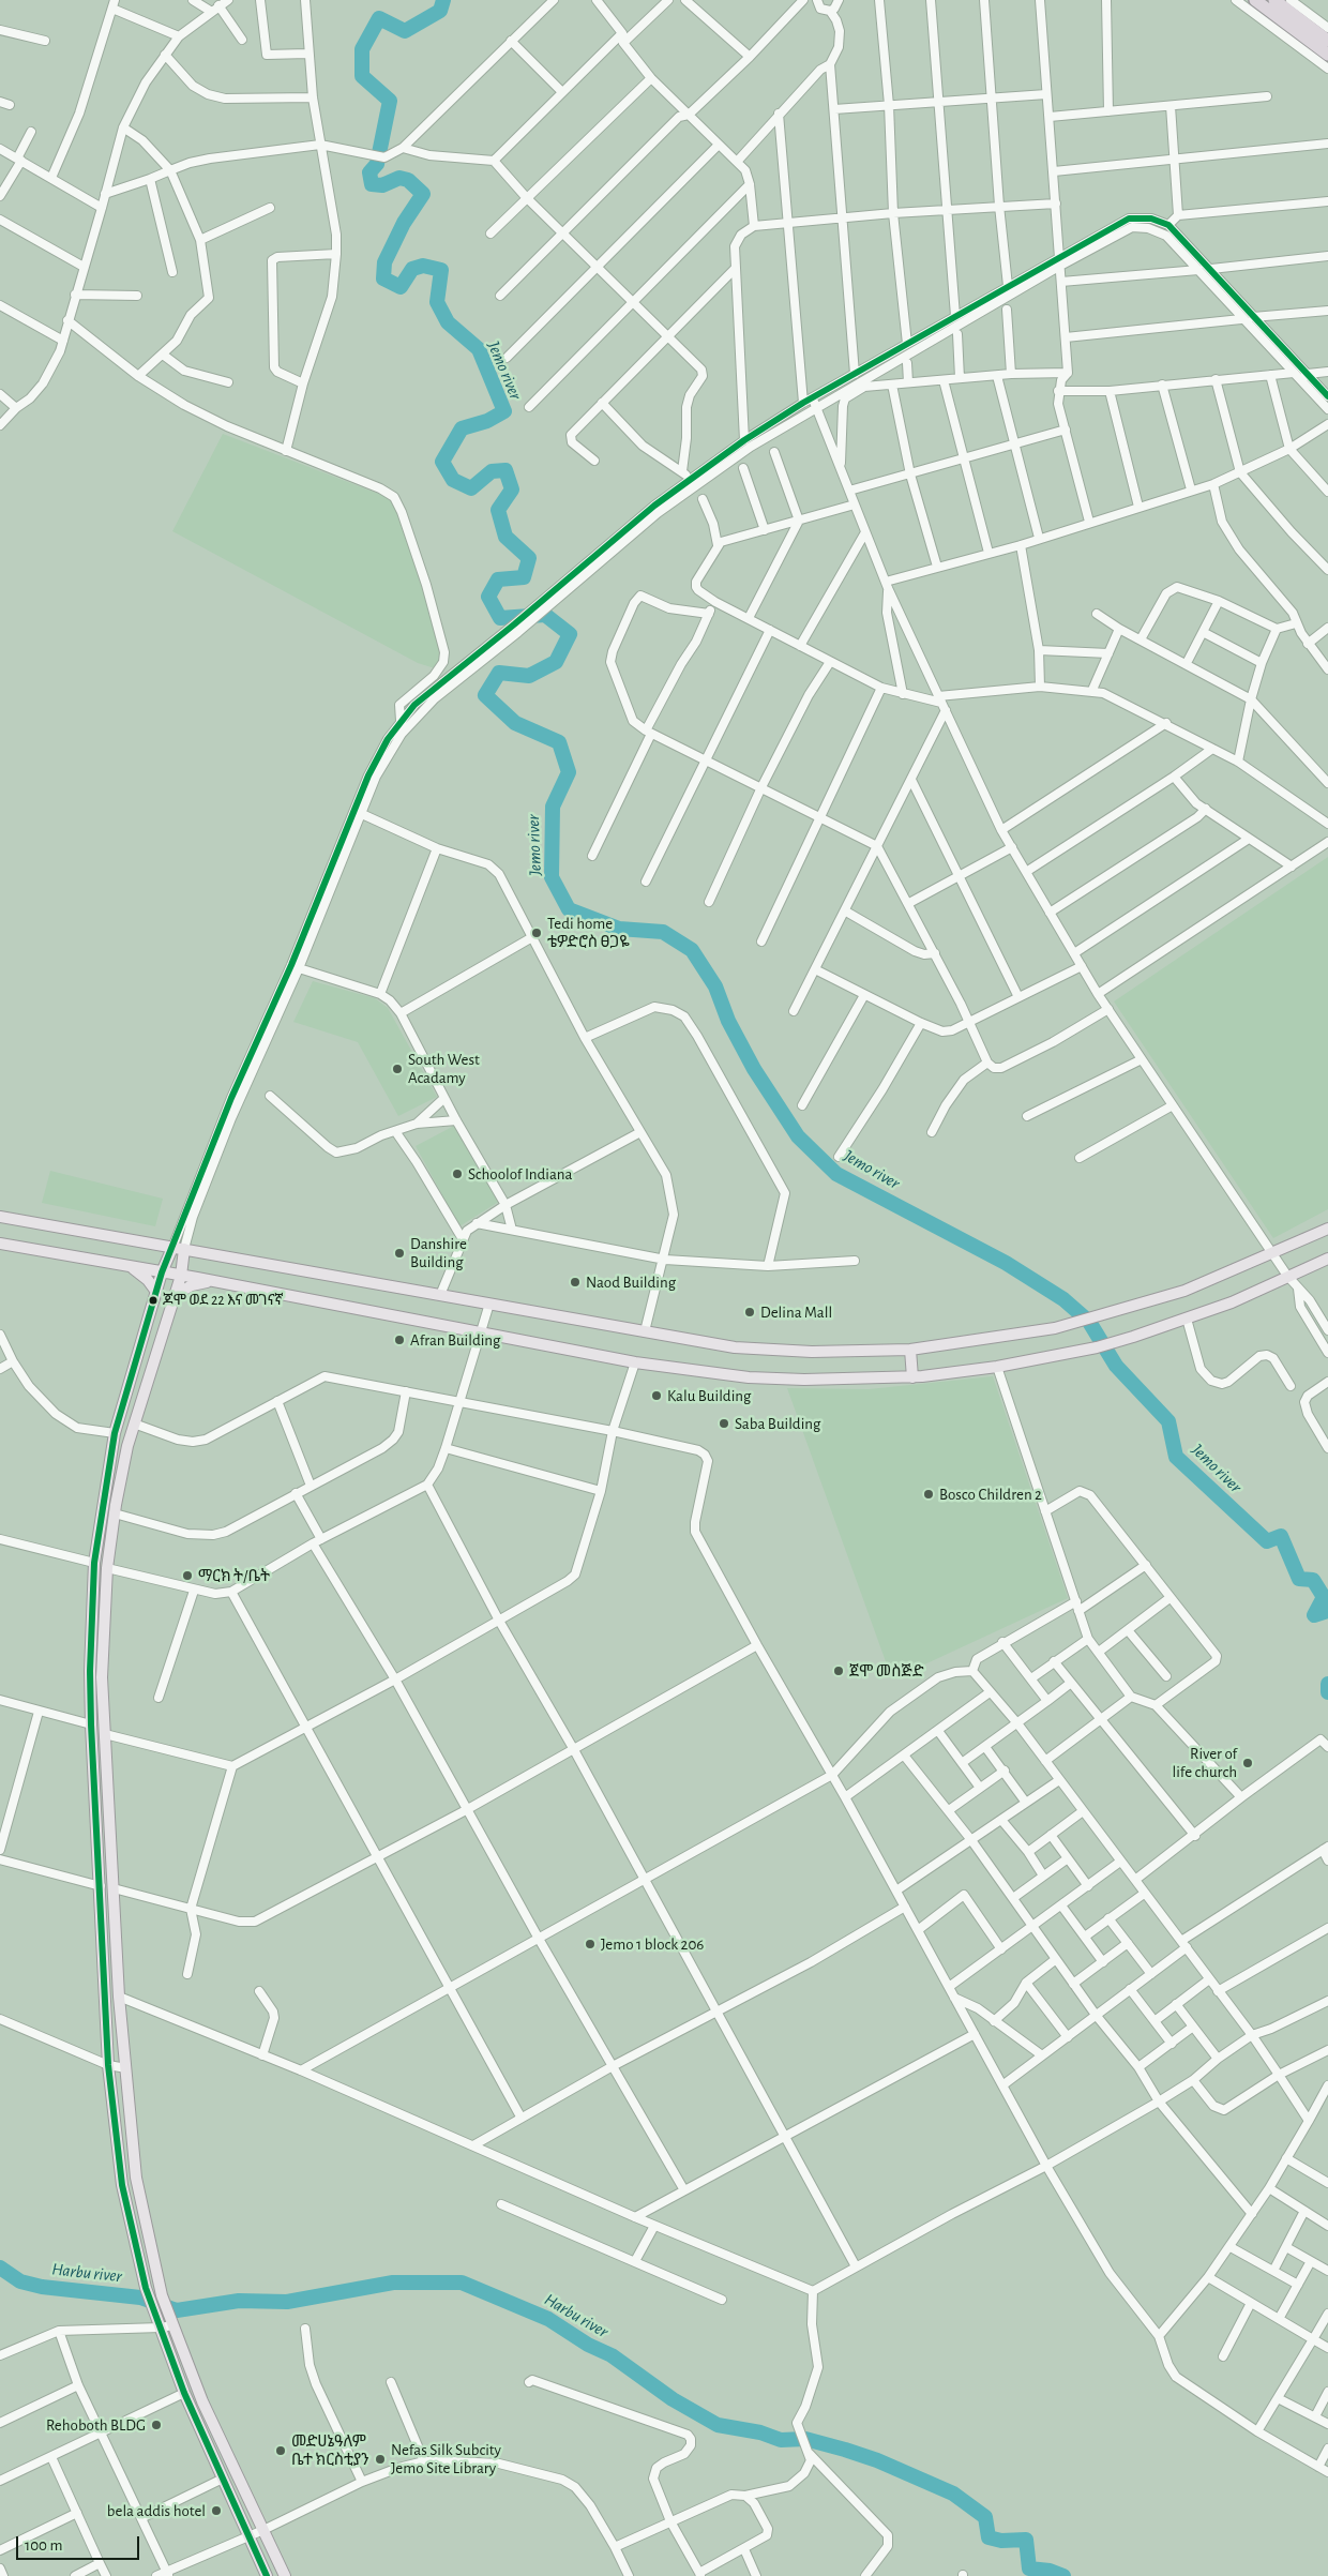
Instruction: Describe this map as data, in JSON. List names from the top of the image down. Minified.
{"water":["Jemo river","Harbu river"],"places":["Tedi home ቴዎድሮስ ፀጋዬ","South West Acadamy","Schoolof Indiana","Danshire Building","Naod Building","ጆሞ ወደ 22 እና መገናኛ","Delina Mall","Afran Building","Kalu Building","Saba Building","Bosco Children 2","ማርክ ት/ቤት","ጀሞ መስጅድ","River of life church","Jemo 1 block 206","Rehoboth BLDG","መድሀኔዓለም ቤተ ክርስቲያን","Nefas Silk Subcity Jemo Site Library","bela addis hotel"],"scale_bar":"100 m"}
